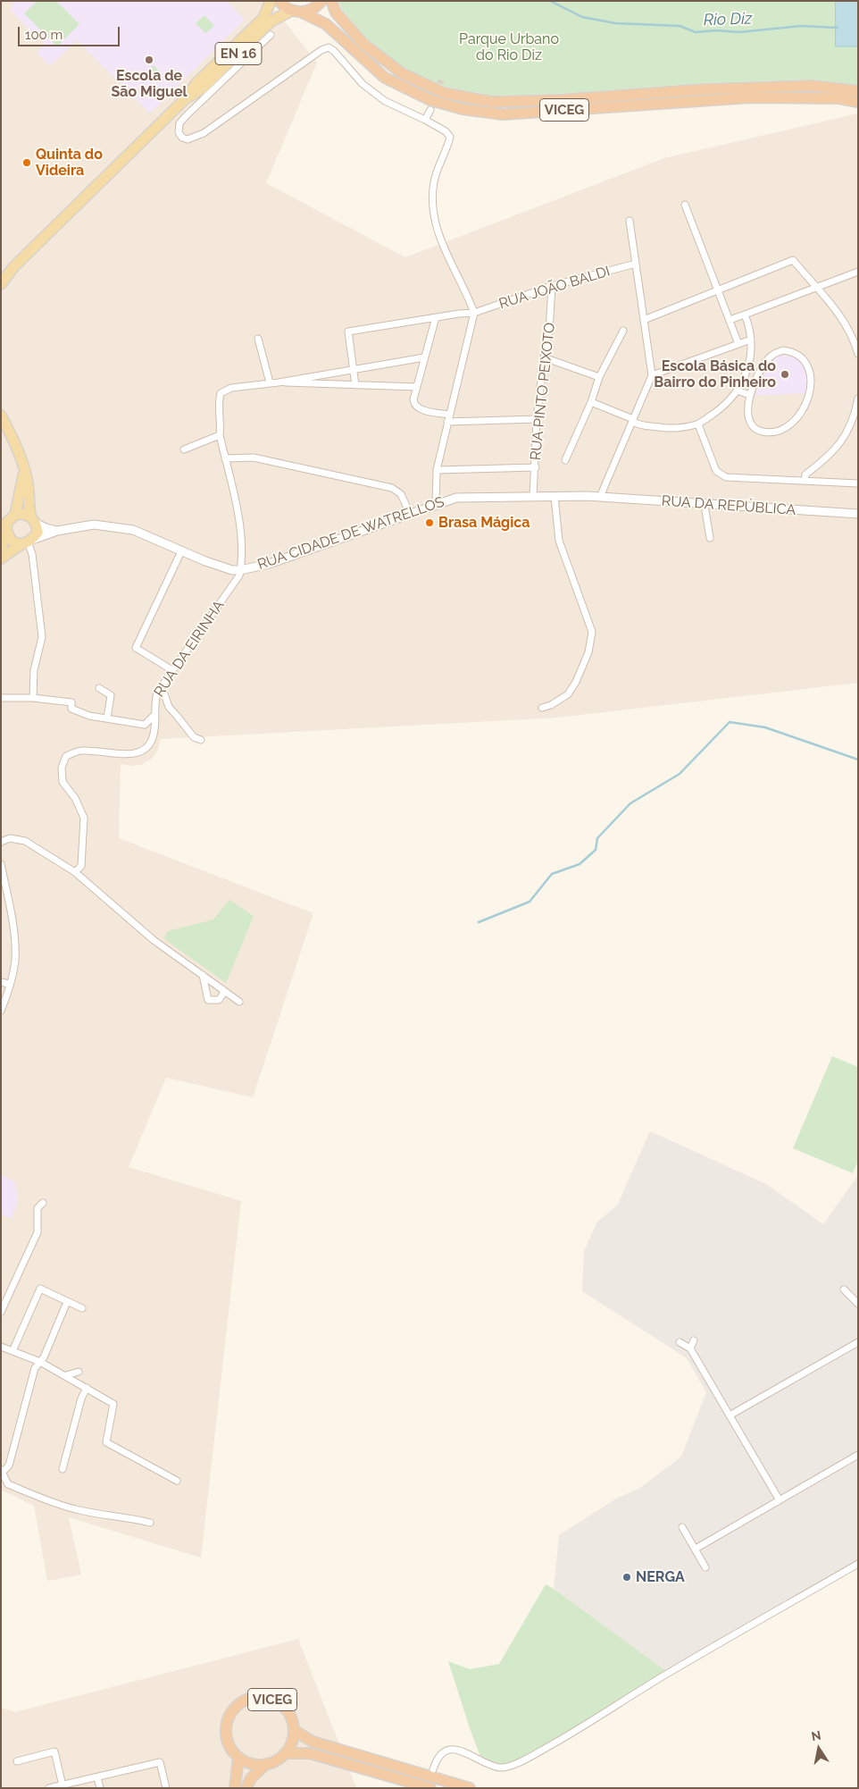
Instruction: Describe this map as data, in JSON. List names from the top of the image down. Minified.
{"streets":{"highway":["EN 16","VICEG"],"street":["RUA JOÃO BALDI","RUA PINTO PEIXOTO","RUA DA REPÚBLICA","RUA CIDADE DE WATRELLOS","RUA DA EIRINHA"]},"crossings":[["EN 16","VICEG"],["RUA JOÃO BALDI","RUA PINTO PEIXOTO"],["RUA PINTO PEIXOTO","RUA CIDADE DE WATRELLOS"],["RUA DA REPÚBLICA","RUA CIDADE DE WATRELLOS"],["RUA CIDADE DE WATRELLOS","RUA DA EIRINHA"]],"water":["Rio Diz"],"parks":["Parque Urbano do Rio Diz"],"places":["Escola de São Miguel","Quinta do Videira","Escola Básica do Bairro do Pinheiro","Brasa Mágica","NERGA"],"scale_bar":"100 m","north":"top"}
